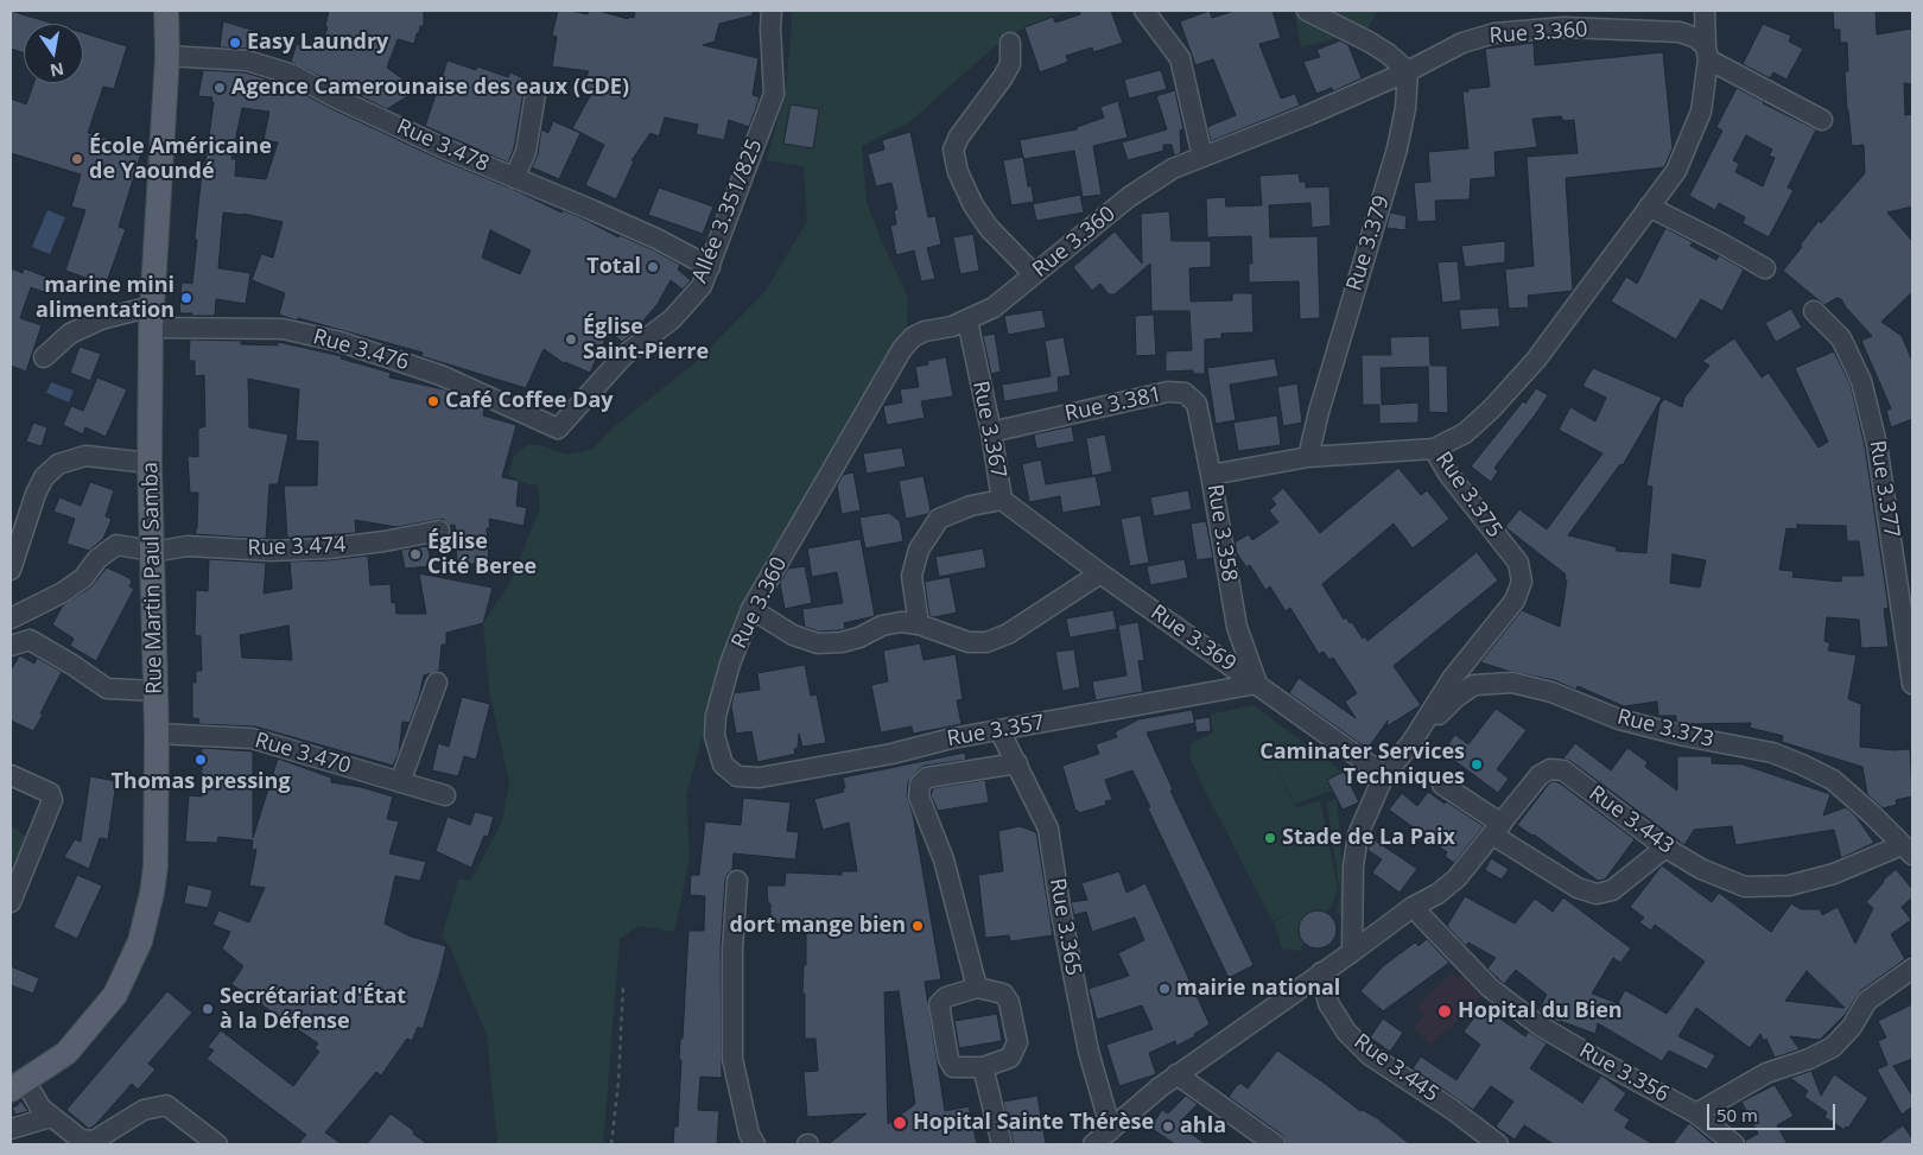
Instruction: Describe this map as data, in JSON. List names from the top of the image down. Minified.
{"streets":{"main road":["Rue Martin Paul Samba"],"street":["Rue 3.360","Rue 3.478","Allée 3.351/825","Rue 3.379","Rue 3.476","Rue 3.381","Rue 3.367","Rue 3.377","Rue 3.375","Rue 3.358","Rue 3.474","Rue 3.369","Rue 3.373","Rue 3.357","Rue 3.470","Rue 3.443","Rue 3.365","Rue 3.445","Rue 3.356"]},"crossings":[["Rue 3.360","Rue 3.379"],["Rue 3.360","Rue 3.367"],["Rue 3.360","Rue 3.375"],["Rue 3.360","Rue 3.357"],["Rue 3.478","Allée 3.351/825"],["Rue 3.478","Rue Martin Paul Samba"],["Allée 3.351/825","Rue 3.476"],["Rue 3.379","Rue 3.358"],["Rue 3.476","Rue Martin Paul Samba"],["Rue 3.381","Rue 3.367"],["Rue 3.381","Rue 3.358"],["Rue 3.367","Rue 3.369"],["Rue 3.375","Rue 3.358"],["Rue 3.375","Rue 3.369"],["Rue 3.375","Rue 3.373"],["Rue 3.358","Rue 3.369"],["Rue 3.358","Rue 3.357"],["Rue 3.474","Rue Martin Paul Samba"],["Rue Martin Paul Samba","Rue 3.470"],["Rue 3.369","Rue 3.357"],["Rue 3.373","Rue 3.443"],["Rue 3.357","Rue 3.365"],["Rue 3.443","Rue 3.356"]],"places":["Easy Laundry","Agence Camerounaise des eaux (CDE)","École Américaine de Yaoundé","Total","marine mini alimentation","Église Saint-Pierre","Café Coffee Day","Église Cité Beree","Thomas pressing","Caminater Services Techniques","Stade de La Paix","dort mange bien","mairie national","Secrétariat d'État à la Défense","Hopital du Bien","Hopital Sainte Thérèse","ahla"],"scale_bar":"50 m","north":"bottom"}
